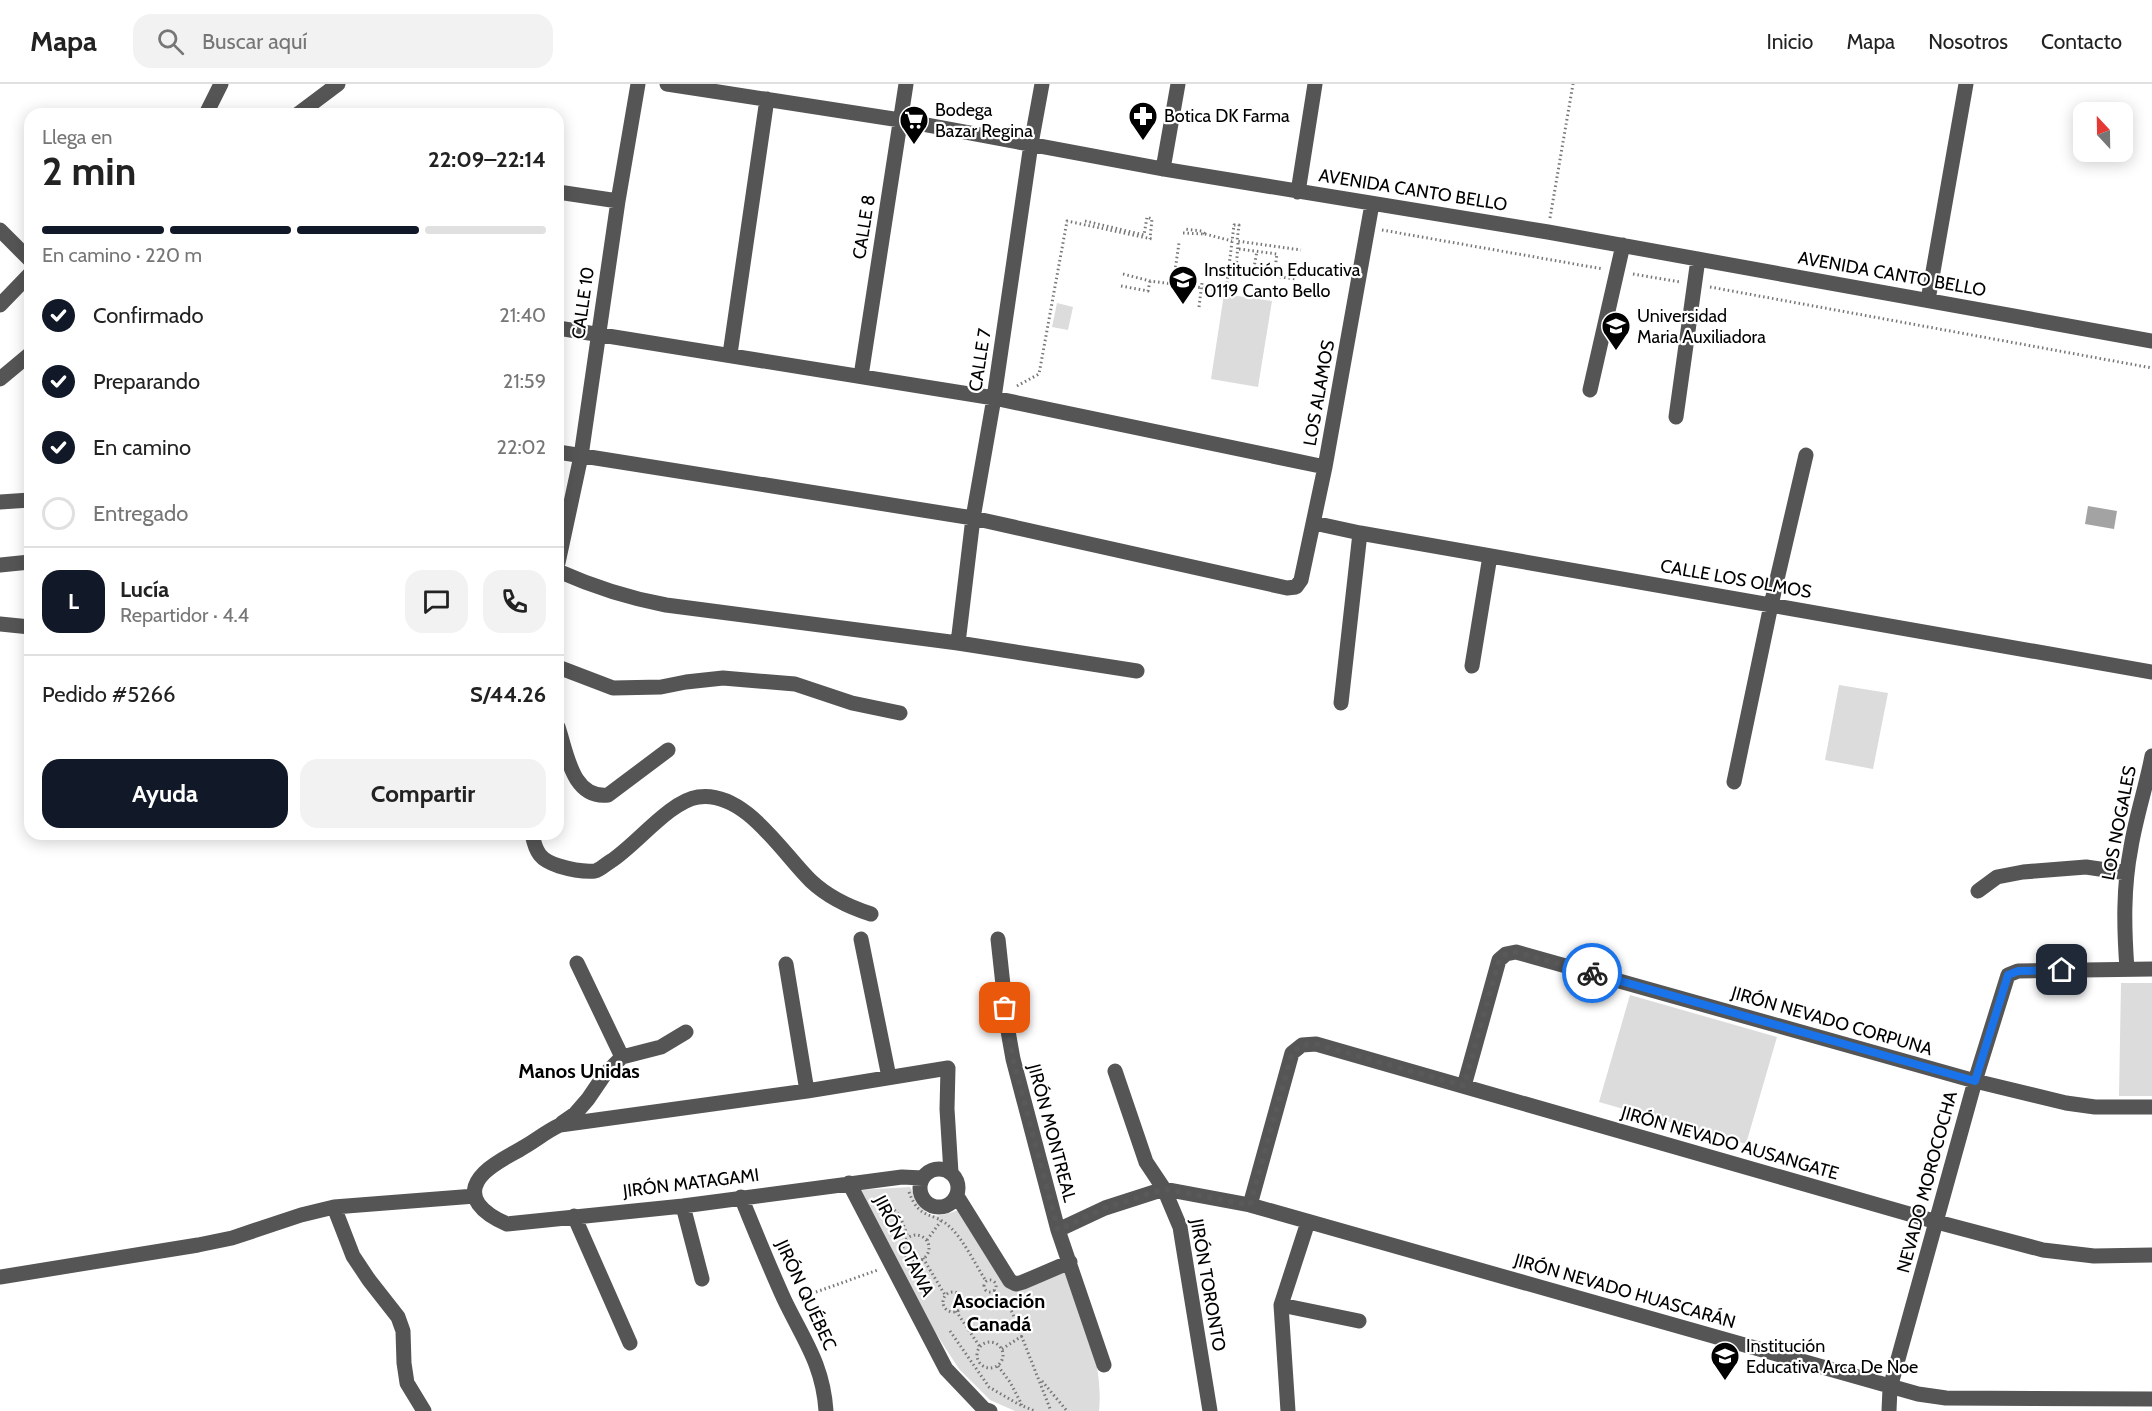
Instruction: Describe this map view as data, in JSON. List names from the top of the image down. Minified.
{"streets":{"street":["AVENIDA CANTO BELLO","CALLE 8","CALLE 10","CALLE 7","LOS ALAMOS","CALLE LOS OLMOS","LOS NOGALES","JIRÓN NEVADO CORPUNA","JIRÓN MONTREAL","JIRÓN NEVADO AUSANGATE","NEVADO MOROCOCHA","JIRÓN MATAGAMI","JIRÓN OTAWA","JIRÓN TORONTO","JIRÓN NEVADO HUASCARÁN","JIRÓN QUÉBEC"]},"crossings":[["AVENIDA CANTO BELLO","CALLE 8"],["AVENIDA CANTO BELLO","CALLE 7"],["AVENIDA CANTO BELLO","LOS ALAMOS"],["CALLE 7","LOS ALAMOS"],["LOS ALAMOS","CALLE LOS OLMOS"],["LOS NOGALES","NEVADO MOROCOCHA"],["JIRÓN NEVADO CORPUNA","JIRÓN NEVADO AUSANGATE"],["JIRÓN NEVADO CORPUNA","NEVADO MOROCOCHA"],["JIRÓN NEVADO AUSANGATE","NEVADO MOROCOCHA"],["JIRÓN NEVADO AUSANGATE","JIRÓN NEVADO HUASCARÁN"],["NEVADO MOROCOCHA","JIRÓN NEVADO HUASCARÁN"],["JIRÓN MATAGAMI","JIRÓN OTAWA"],["JIRÓN MATAGAMI","JIRÓN QUÉBEC"],["JIRÓN TORONTO","JIRÓN NEVADO HUASCARÁN"]],"districts":["Manos Unidas","Asociación Canadá"],"places":{"pharmacy":["Botica DK Farma"],"supermarket":["Bodega Bazar Regina"],"school or university":["Institución Educativa 0119 Canto Bello","Universidad Maria Auxiliadora","Institución Educativa Arca De Noe"]},"north":"top","page":{"header":"Mapa","search":"Buscar aquí","nav":["Inicio","Mapa","Nosotros","Contacto"],"heading":["2 min","Llega en","22:09–22:14"],"panel":["Lucía","Repartidor · 4.4","Pedido #5266","S/44.26"],"bar":"En camino · 220 m","list":[["Confirmado","21:40"],["Preparando","21:59"],["En camino","22:02"],"Entregado"],"round":"L","buttons":["Ayuda","Compartir"]}}
